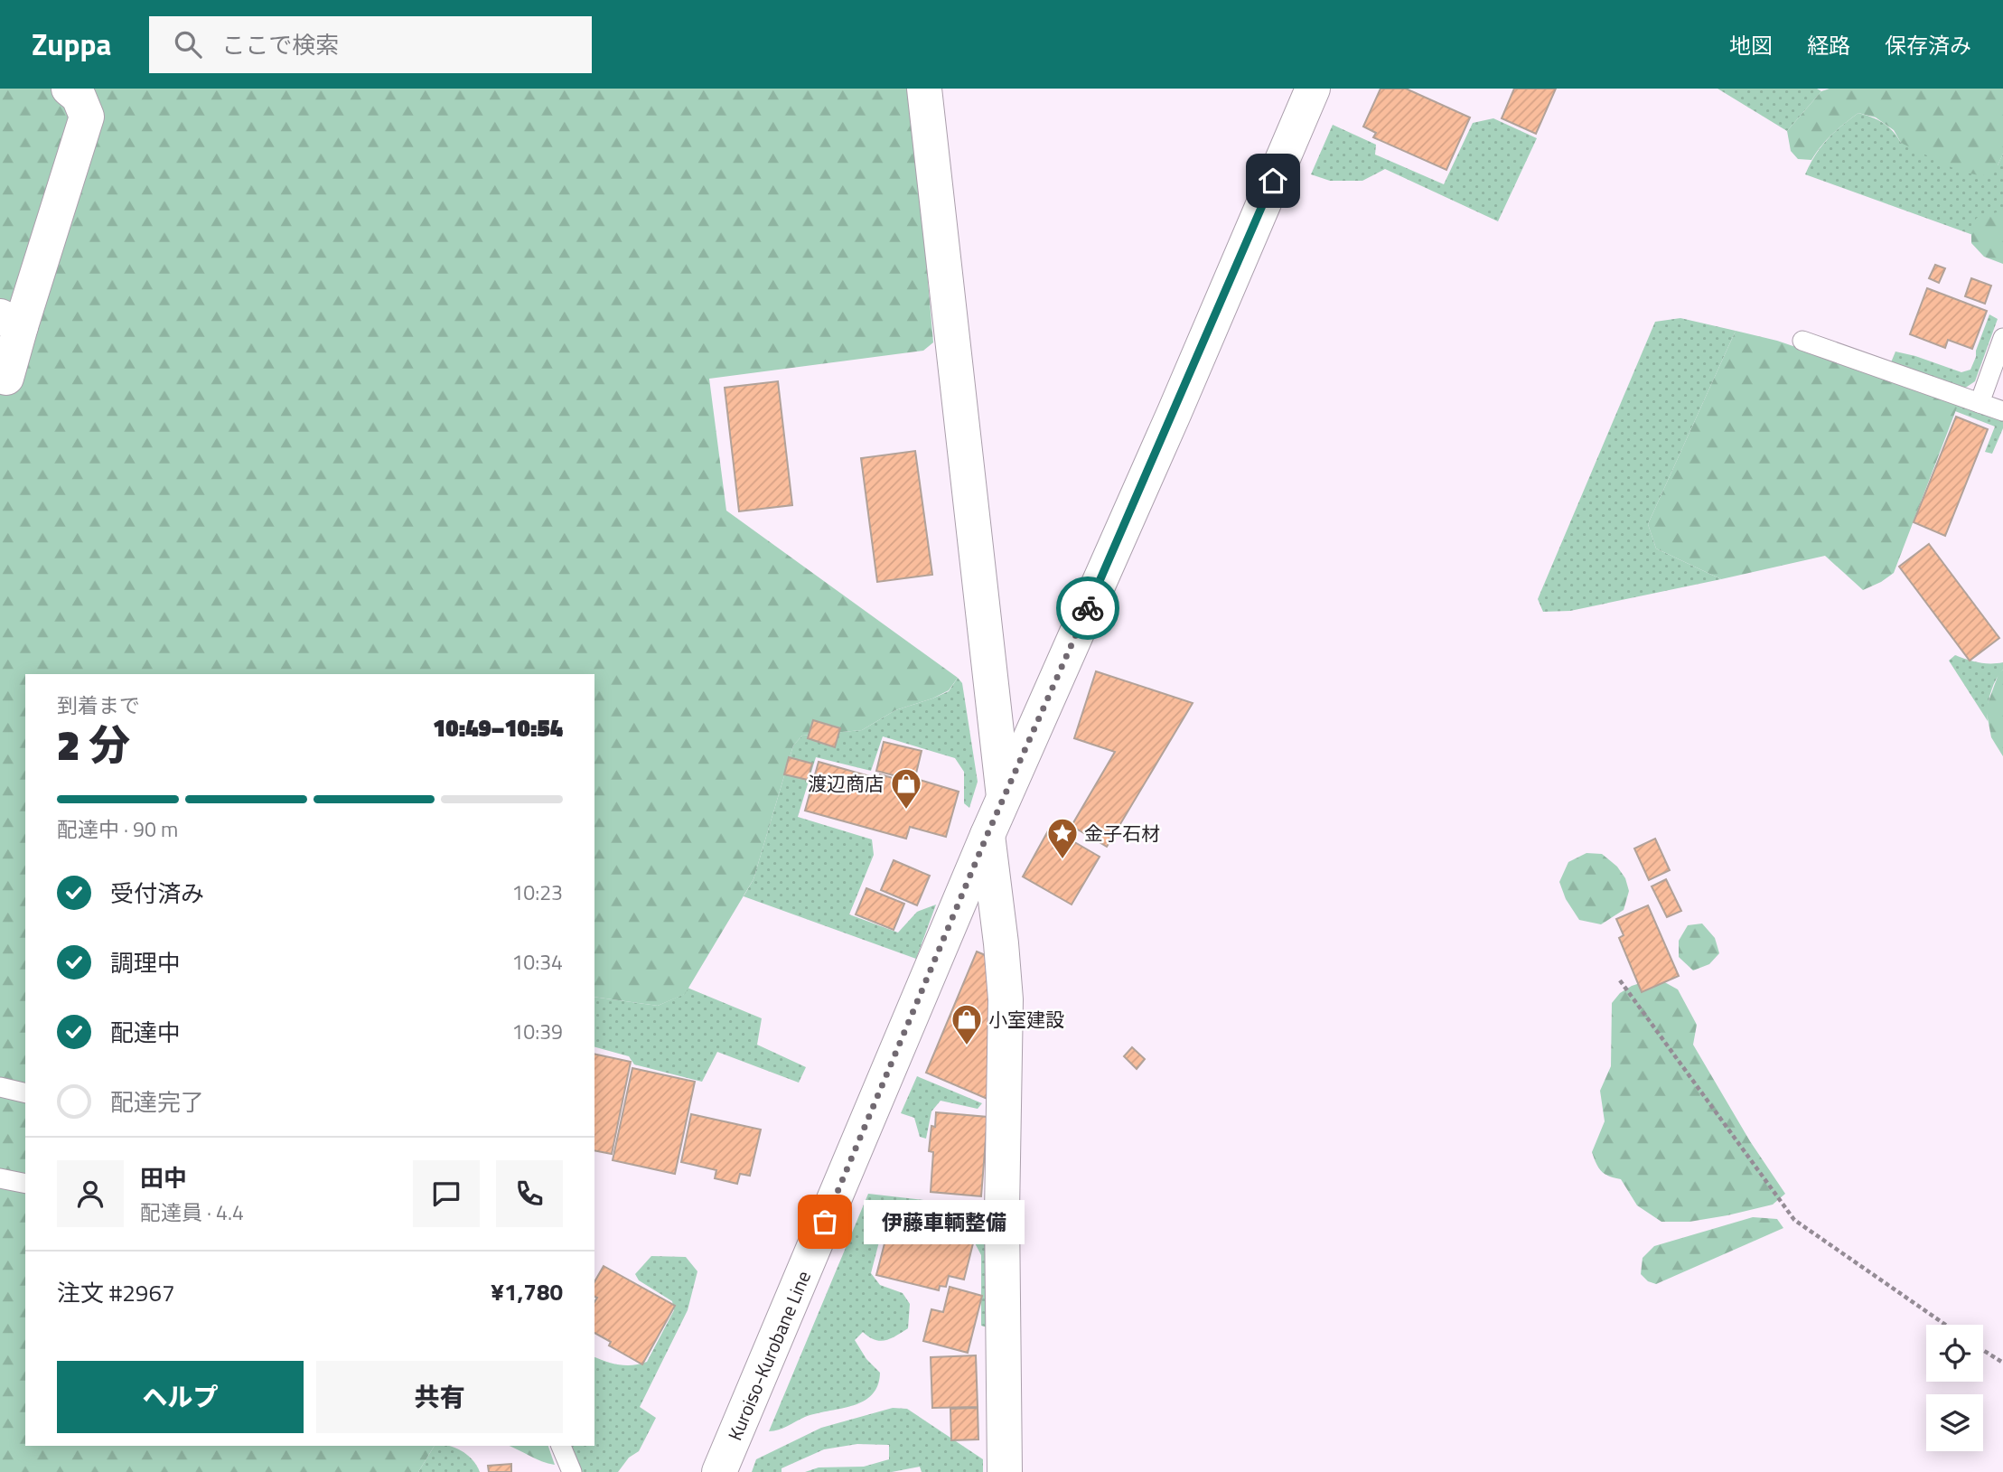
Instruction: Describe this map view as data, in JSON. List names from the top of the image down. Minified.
{"streets":{"street":["Kuroiso-Kurobane Line"]},"places":{"shop":["渡辺商店","小室建設"],"place":["金子石材"],"other":["伊藤車輌整備"]},"page":{"header":"Zuppa","search":"ここで検索","nav":["地図","経路","保存済み"],"heading":["2 分","到着まで","10:49–10:54"],"panel":["田中","配達員 · 4.4","注文 #2967","¥1,780"],"bar":"配達中 · 90 m","list":[["受付済み","10:23"],["調理中","10:34"],["配達中","10:39"],"配達完了"],"bubble":"伊藤車輌整備","buttons":["ヘルプ","共有"]}}
